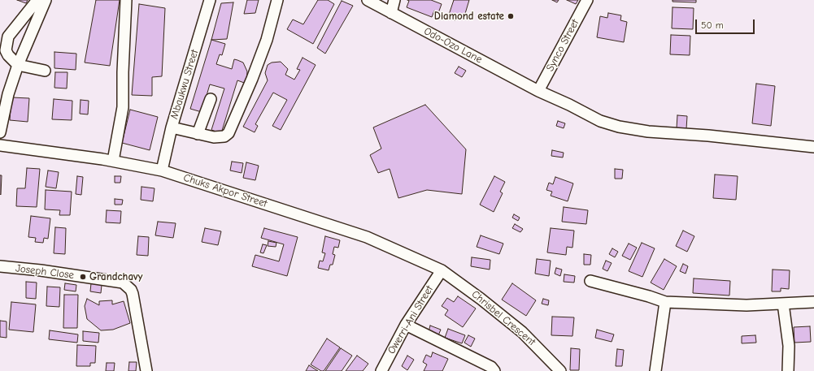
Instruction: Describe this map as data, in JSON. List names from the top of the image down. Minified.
{"streets":{"street":["Odo-Ozo Lane","Synco Street","Mbaukwu Street","Chuks Akpor Street","Joseph Close","Chrisbel Crescent","Owerri-Ani Street"]},"crossings":[["Odo-Ozo Lane","Synco Street"],["Mbaukwu Street","Chuks Akpor Street"],["Chuks Akpor Street","Chrisbel Crescent"],["Chuks Akpor Street","Owerri-Ani Street"],["Chrisbel Crescent","Owerri-Ani Street"]],"places":["Diamond estate","Grandchavy"],"scale_bar":"50 m"}
